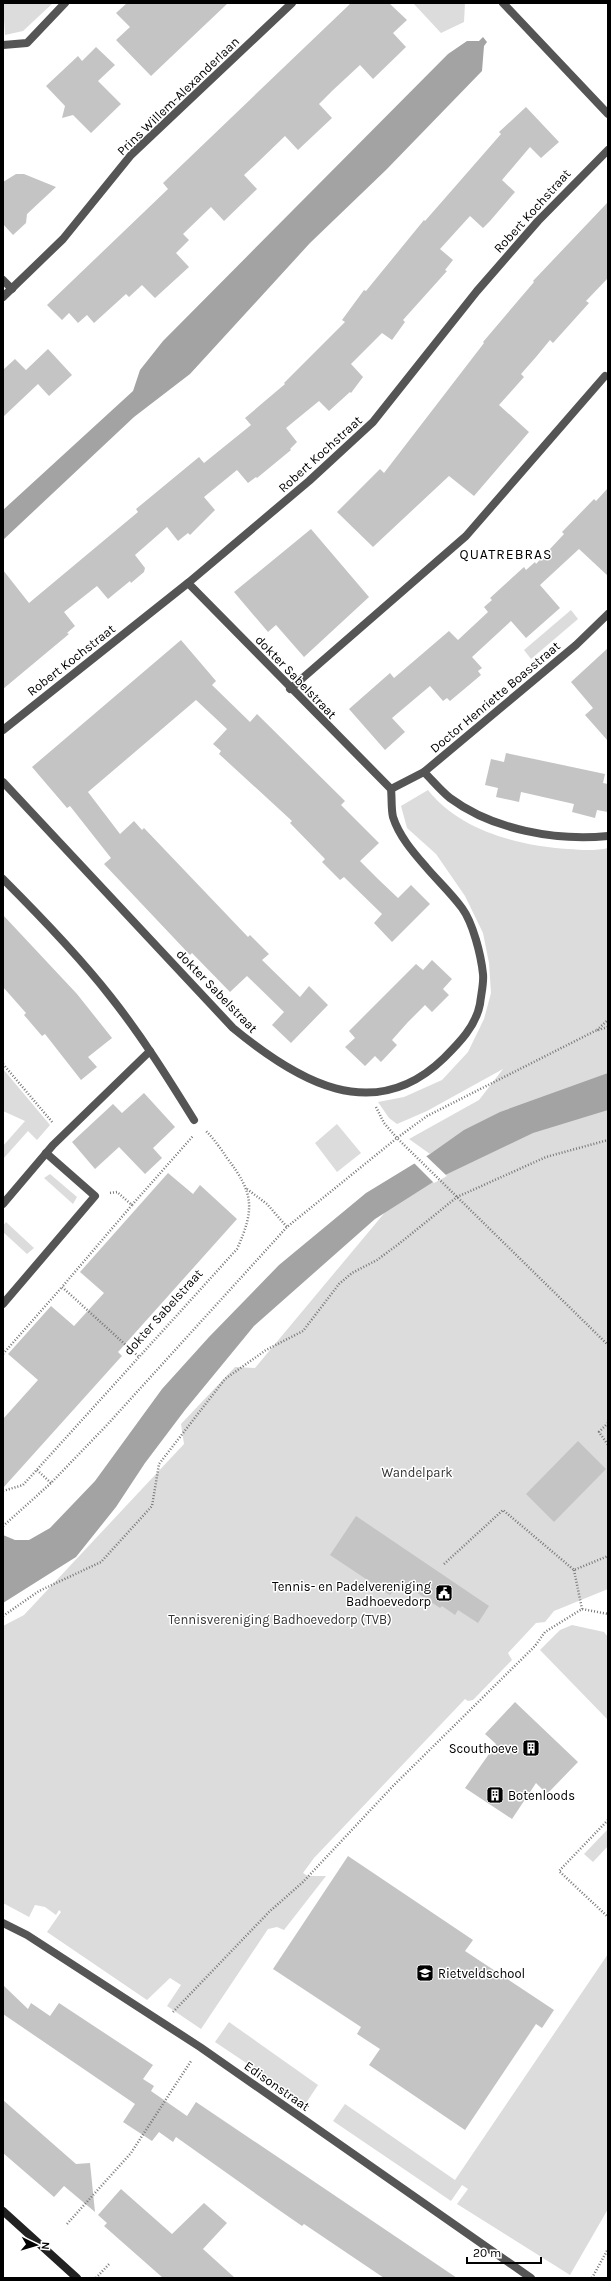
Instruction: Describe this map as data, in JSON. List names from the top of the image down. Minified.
{"streets":{"street":["Prins Willem-Alexanderlaan","Robert Kochstraat","dokter Sabelstraat","Doctor Henriette Boasstraat","Edisonstraat"]},"crossings":[["Robert Kochstraat","dokter Sabelstraat"],["dokter Sabelstraat","Doctor Henriette Boasstraat"]],"districts":["QUATREBRAS"],"parks":["Wandelpark","Tennisvereniging Badhoevedorp (TVB)"],"places":{"public building":["Tennis- en Padelvereniging Badhoevedorp"],"building":["Scouthoeve","Botenloods"],"school or university":["Rietveldschool"]},"scale_bar":"20 m","north":"right"}
